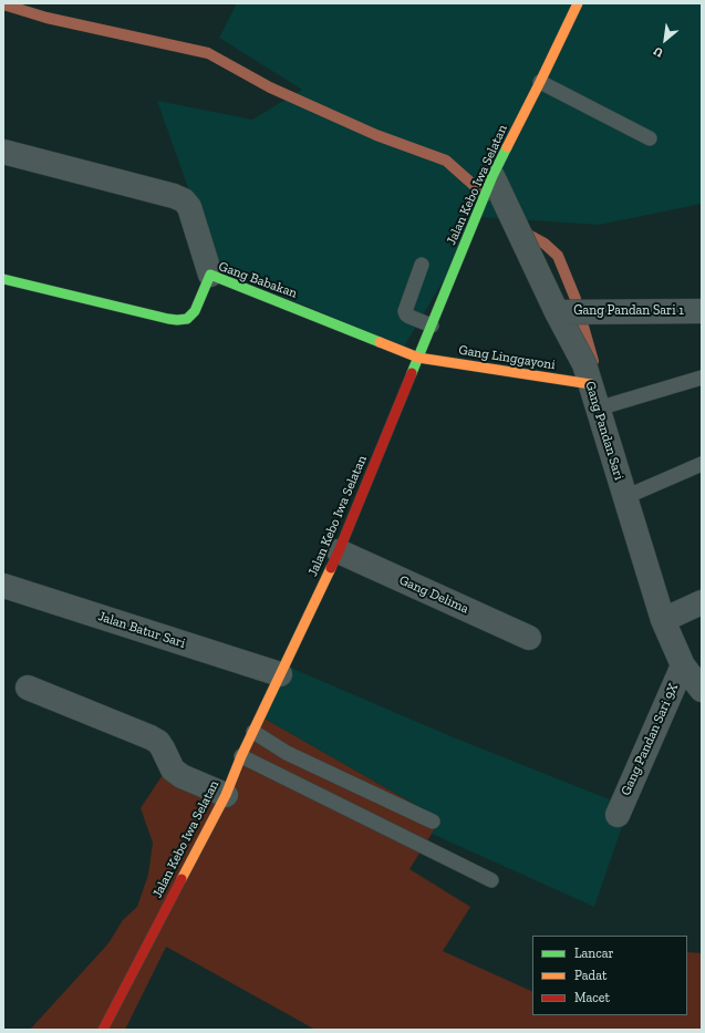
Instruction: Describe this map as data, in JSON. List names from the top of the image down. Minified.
{"streets":{"street":["Jalan Kebo Iwa Selatan","Gang Babakan","Gang Pandan Sari 1","Gang Linggayoni","Gang Pandan Sari","Gang Delima","Jalan Batur Sari","Gang Pandan Sari 9X"]},"crossings":[["Jalan Kebo Iwa Selatan","Gang Babakan"],["Jalan Kebo Iwa Selatan","Gang Linggayoni"],["Jalan Kebo Iwa Selatan","Gang Pandan Sari"],["Jalan Kebo Iwa Selatan","Gang Delima"],["Jalan Kebo Iwa Selatan","Jalan Batur Sari"],["Gang Babakan","Gang Linggayoni"],["Gang Pandan Sari 1","Gang Pandan Sari"],["Gang Linggayoni","Gang Pandan Sari"],["Gang Pandan Sari","Gang Pandan Sari 9X"]],"legend":["Lancar","Padat","Macet"],"north":"bottom left"}
